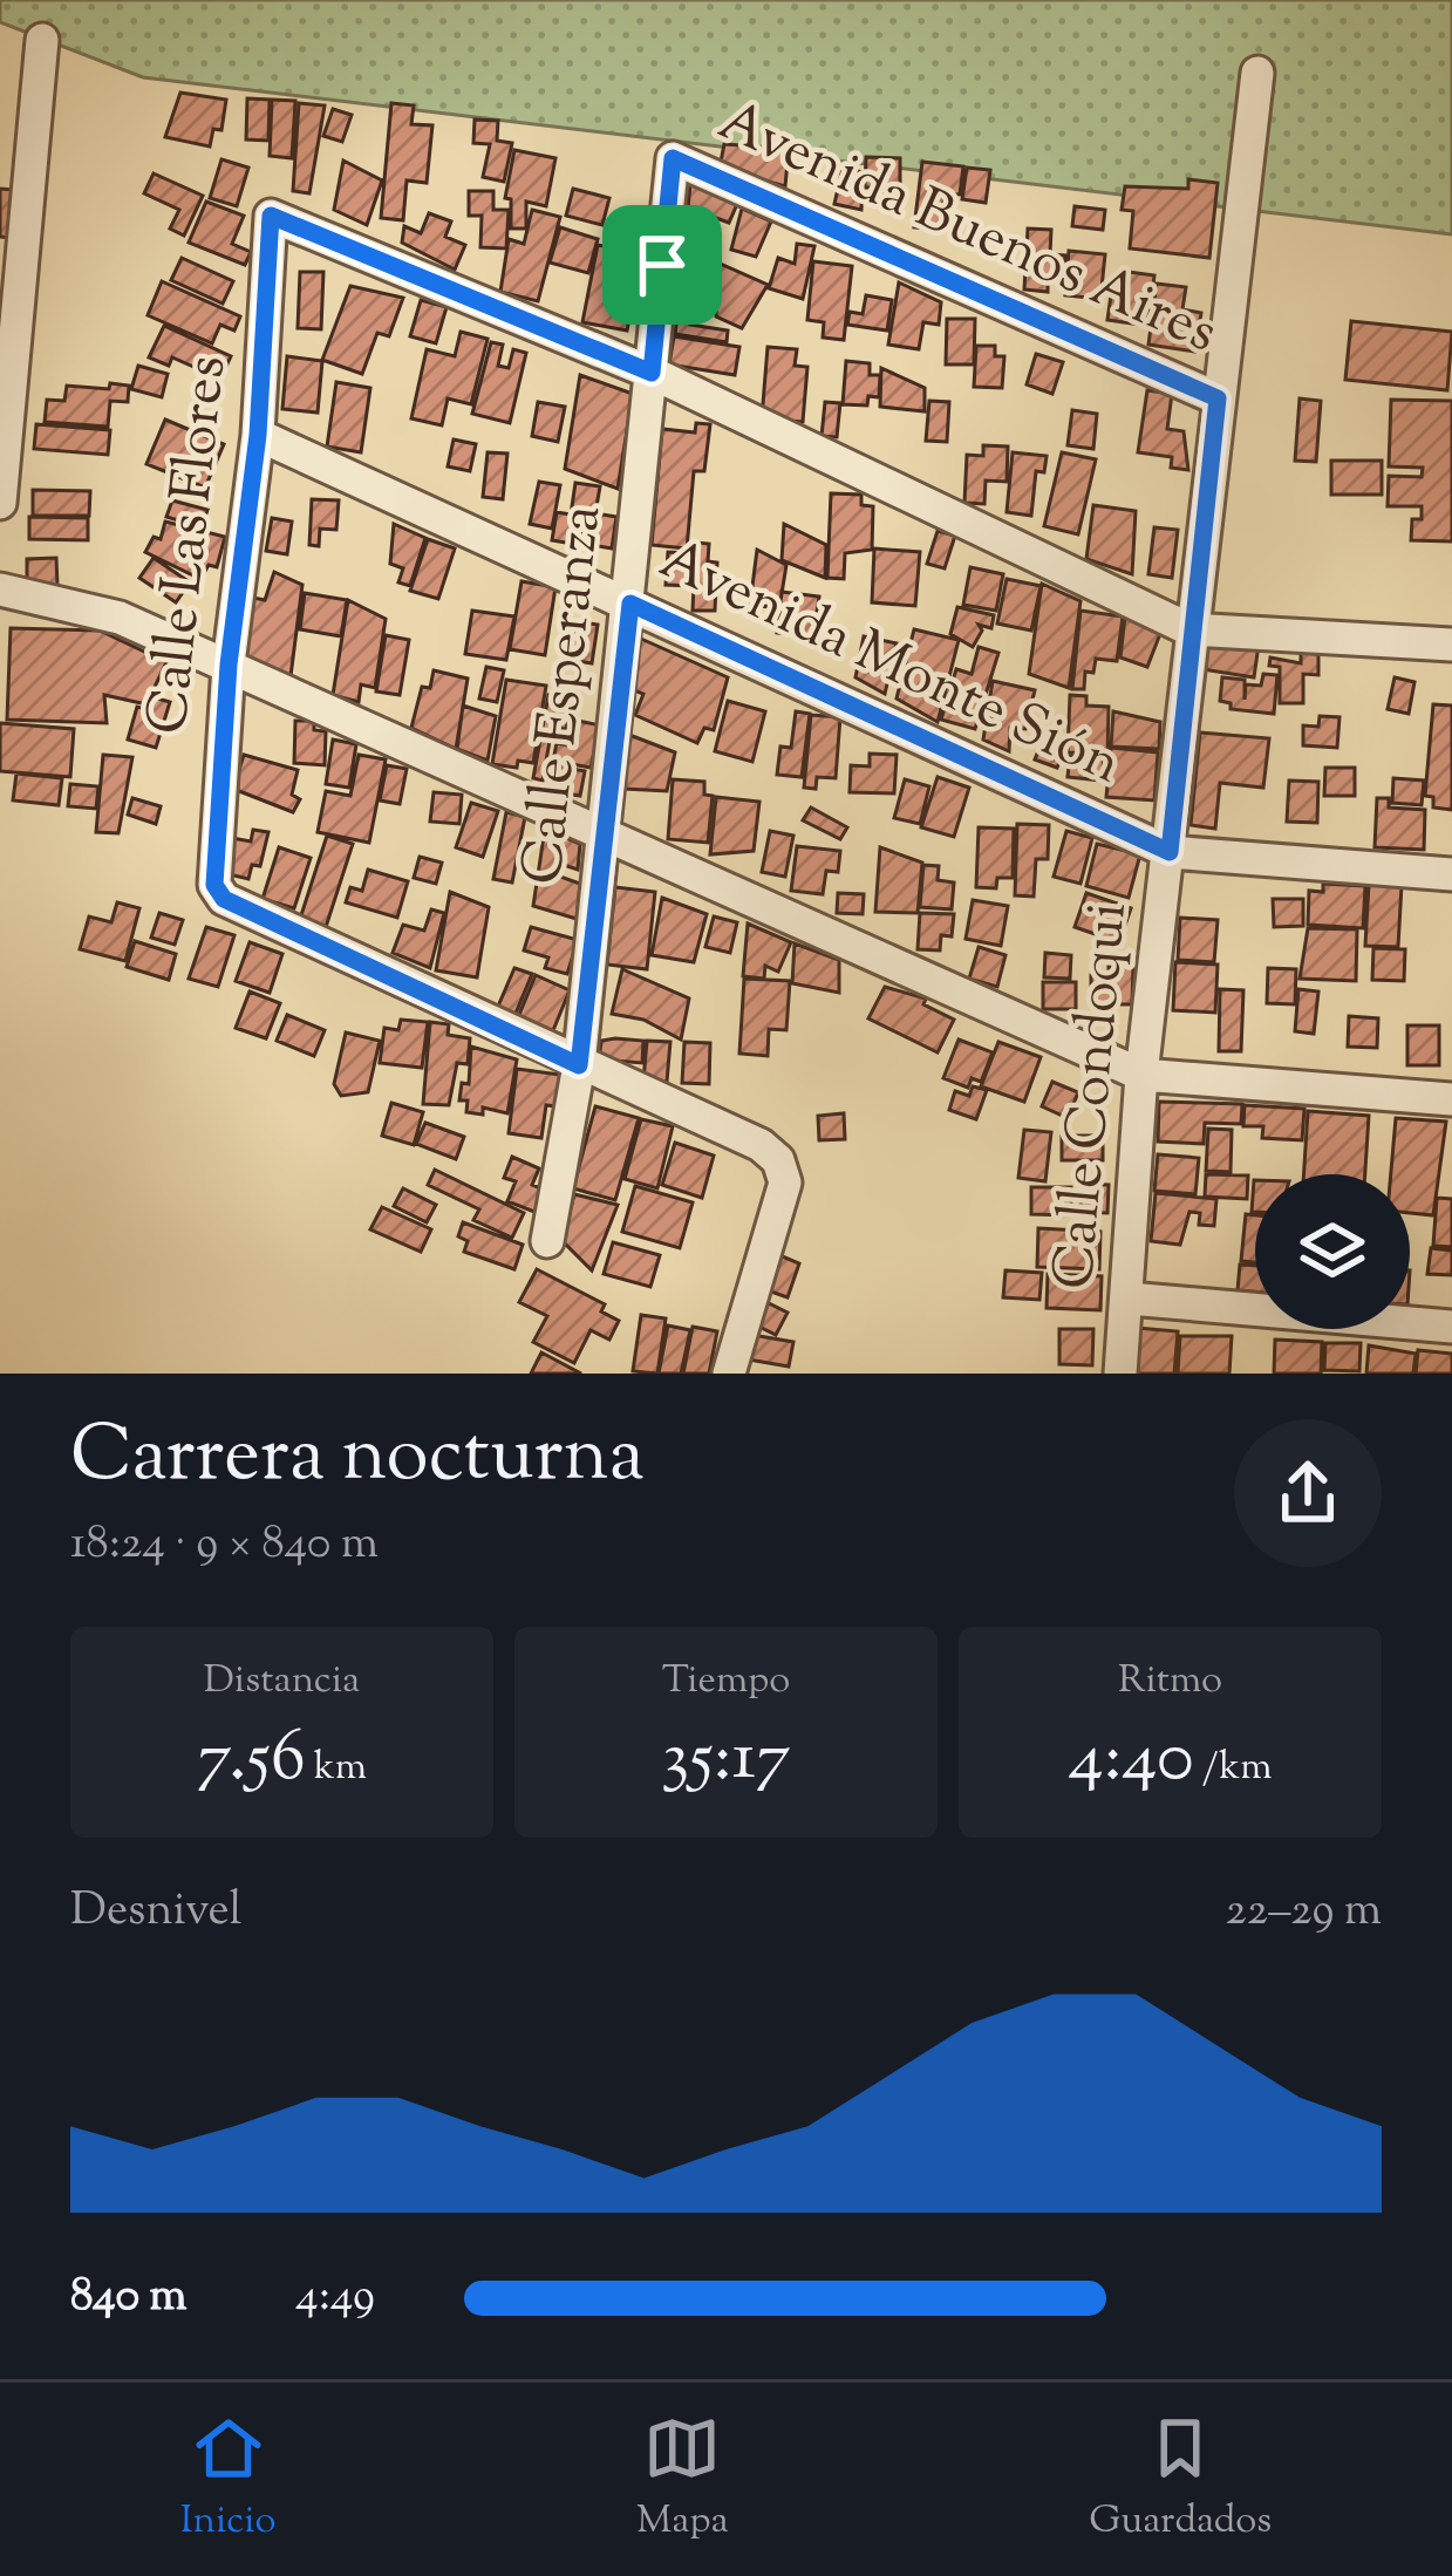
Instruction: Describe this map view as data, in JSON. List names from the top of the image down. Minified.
{"streets":{"street":["Avenida Buenos Aires","Calle Las Flores","Avenida Monte Sión","Calle Esperanza","Calle Condoqui"]},"crossings":[["Avenida Buenos Aires","Calle Esperanza"],["Avenida Buenos Aires","Calle Condoqui"],["Calle Las Flores","Avenida Monte Sión"],["Calle Las Flores","Calle Esperanza"],["Avenida Monte Sión","Calle Esperanza"],["Avenida Monte Sión","Calle Condoqui"]],"page":{"heading":["Carrera nocturna","18:24 · 9 × 840 m"],"stats":[["Distancia","7.56 km"],["Tiempo","35:17"],["Ritmo","4:40 /km"]],"chart":["Desnivel","22–29 m"],"list":[{"name":"840 m","note":"4:49"}],"tabs":["Inicio","Mapa","Guardados"]}}
